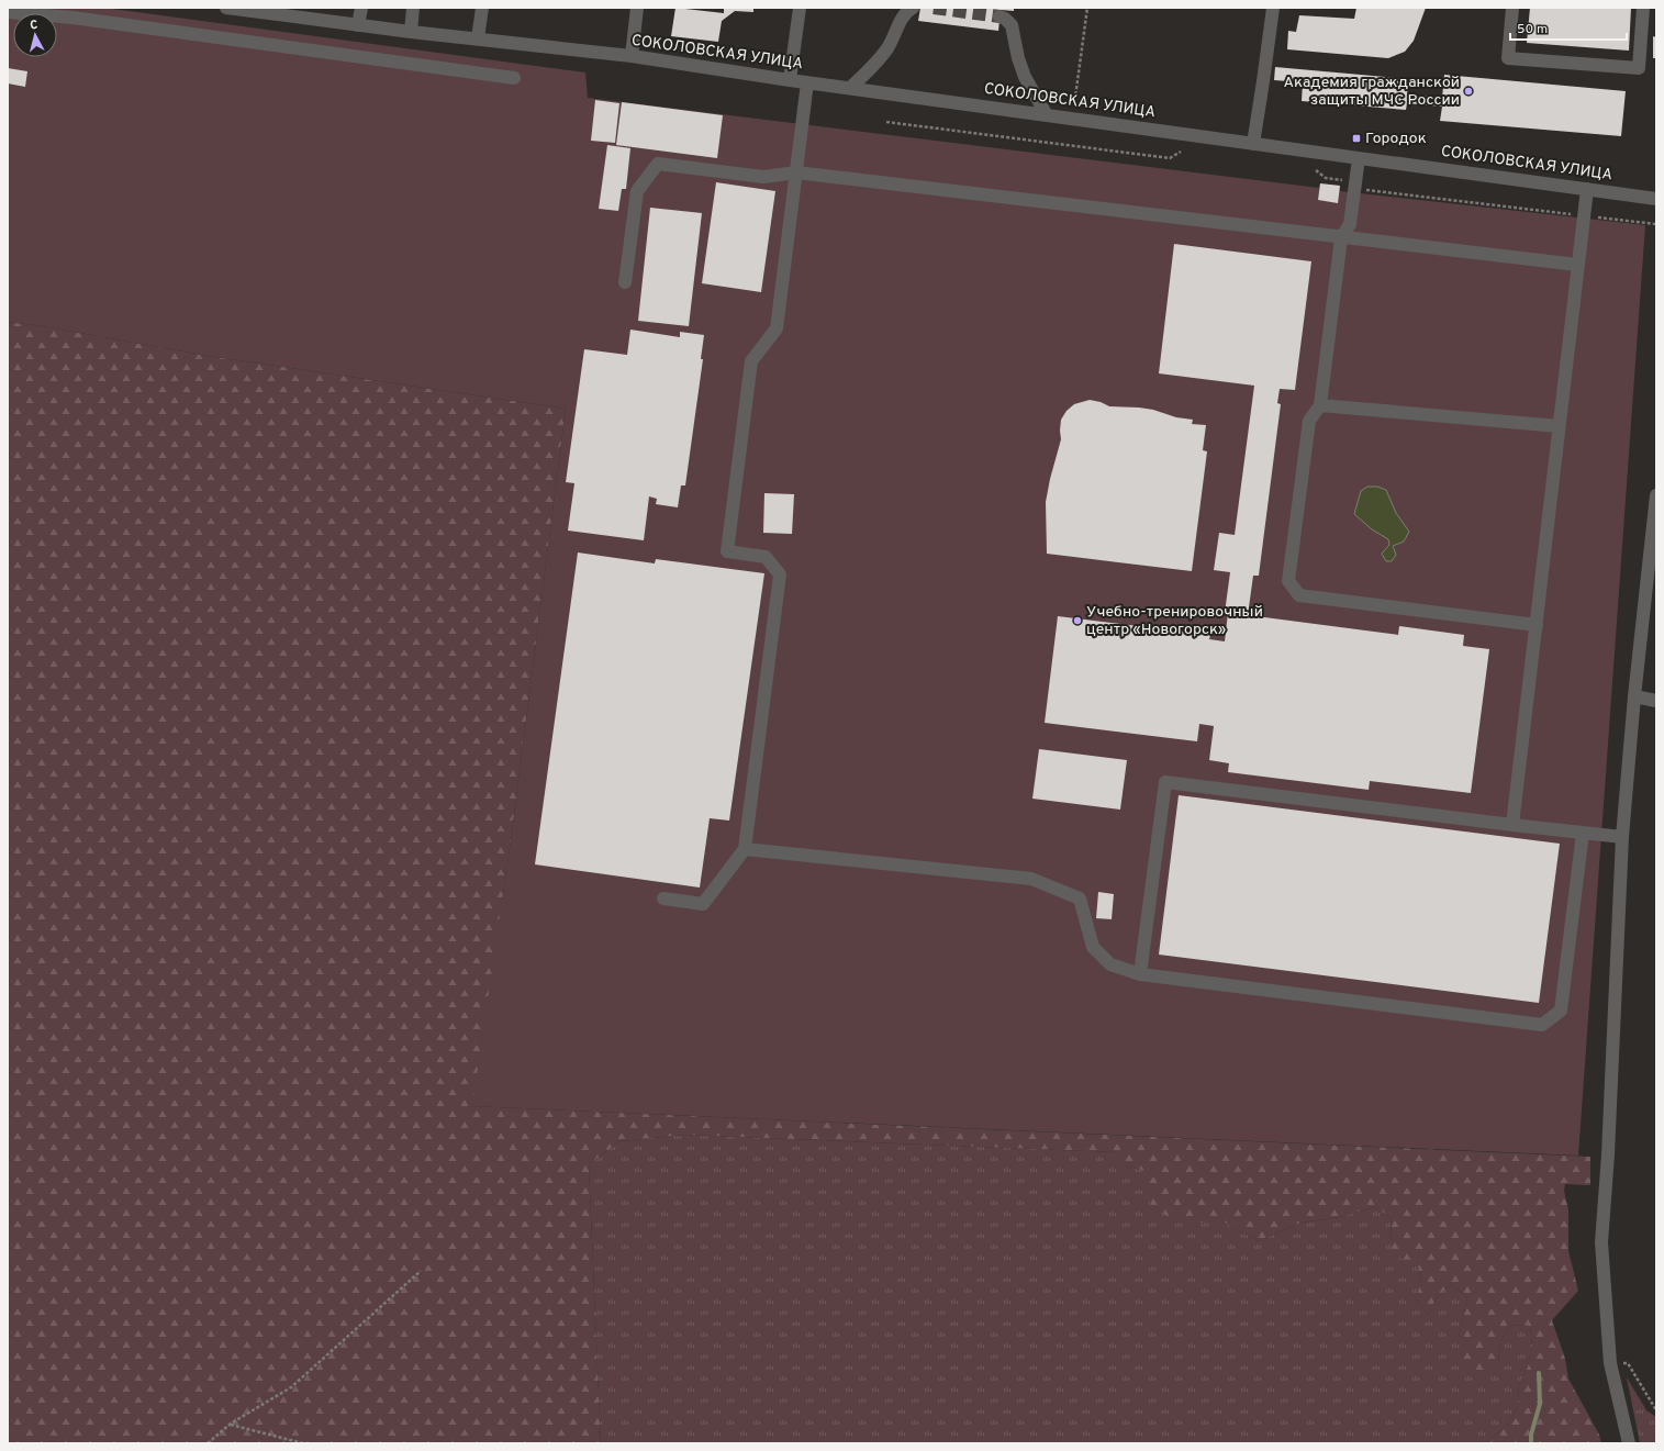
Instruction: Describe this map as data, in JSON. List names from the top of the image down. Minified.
{"streets":{"street":["СОКОЛОВСКАЯ УЛИЦА"]},"places":{"other":["Академия гражданской защиты МЧС России","Учебно-тренировочный центр «Новогорск»"],"transit":["Городок"]},"scale_bar":"50 m","north":"top"}
